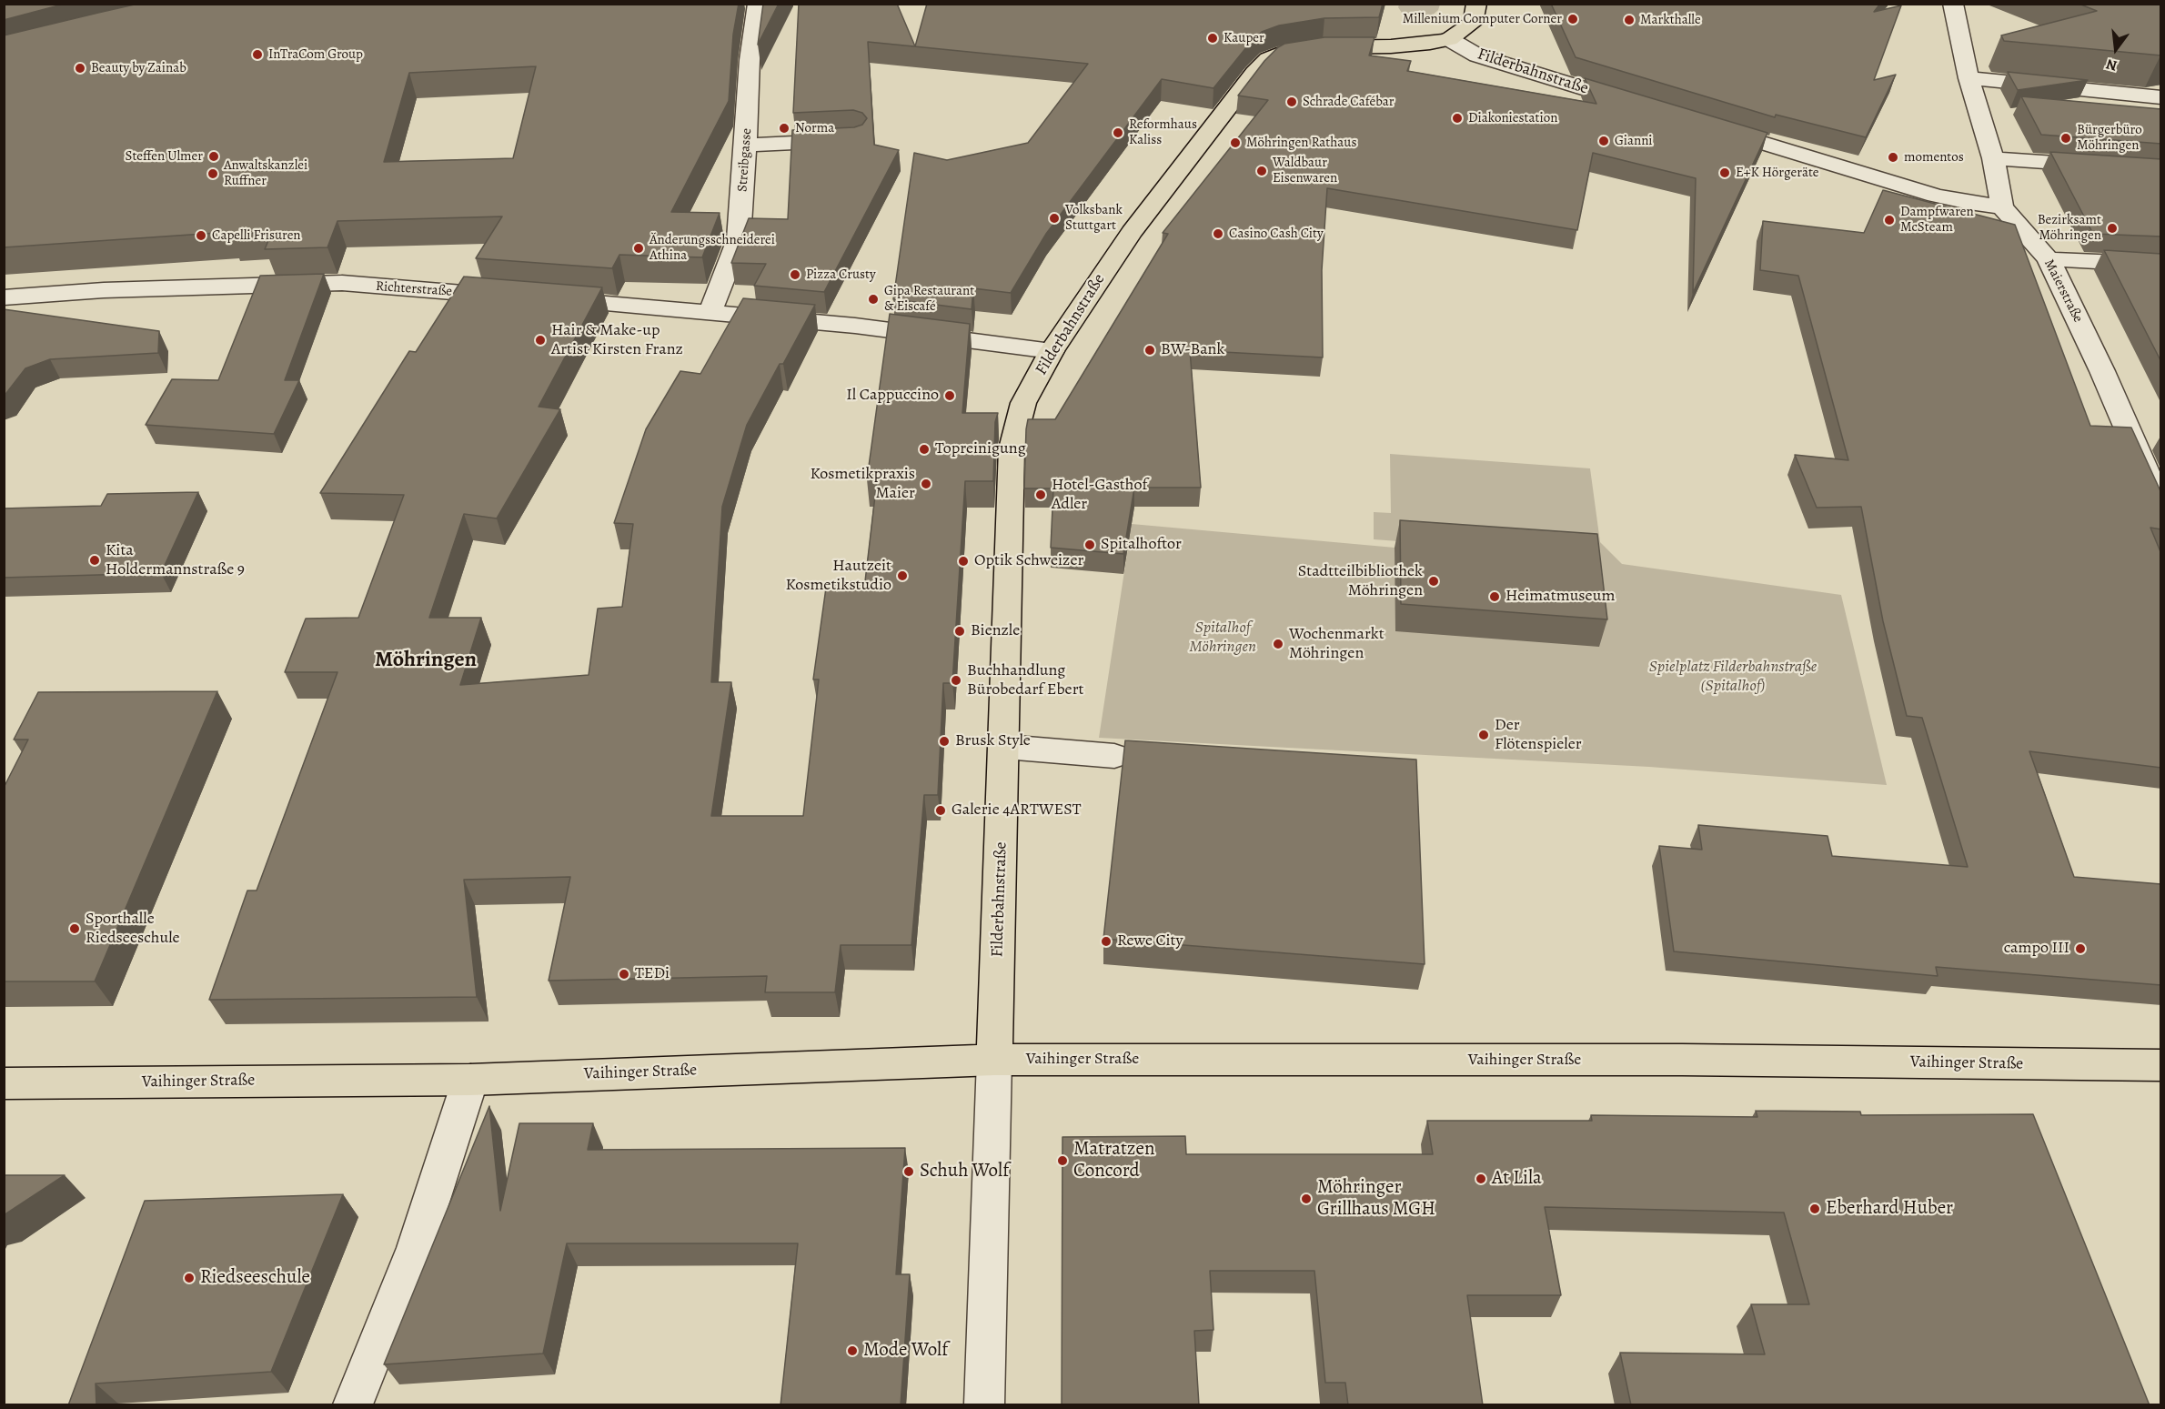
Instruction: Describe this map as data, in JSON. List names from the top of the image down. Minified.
{"streets":{"main road":["Filderbahnstraße","Vaihinger Straße"],"street":["Streibgasse","Richterstraße","Maierstraße"]},"crossings":[["Filderbahnstraße","Vaihinger Straße"]],"districts":["Möhringen"],"parks":["Spitalhof Möhringen","Spielplatz Filderbahnstraße (Spitalhof)"],"places":["Millenium Computer Corner","Markthalle","Kauper","InTraCom Group","Beauty by Zainab","Schrade Cafébar","Diakoniestation","Norma","Reformhaus Kaliss","Bürgerbüro Möhringen","Gianni","Möhringen Rathaus","Steffen Ulmer","momentos","Waldbaur Eisenwaren","E+K Hörgeräte","Anwaltskanzlei Ruffner","Volksbank Stuttgart","Dampfwaren McSteam","Bezirksamt Möhringen","Casino Cash City","Capelli Frisuren","Änderungsschneiderei Athina","Pizza Crusty","Gipa Restaurant & Eiscafé","Hair & Make-up Artist Kirsten Franz","BW-Bank","Il Cappuccino","Topreinigung","Kosmetikpraxis Maier","Hotel-Gasthof Adler","Spitalhoftor","Kita Holdermannstraße 9","Optik Schweizer","Hautzeit Kosmetikstudio","Stadtteilbibliothek Möhringen","Heimatmuseum","Bienzle","Wochenmarkt Möhringen","Buchhandlung Bürobedarf Ebert","Der Flötenspieler","Brusk Style","Galerie 4ARTWEST","Sporthalle Riedseeschule","Rewe City","campo III","TEDi","Matratzen Concord","Schuh Wolf","At Lila","Möhringer Grillhaus MGH","Eberhard Huber","Riedseeschule","Mode Wolf"],"north":"bottom"}
